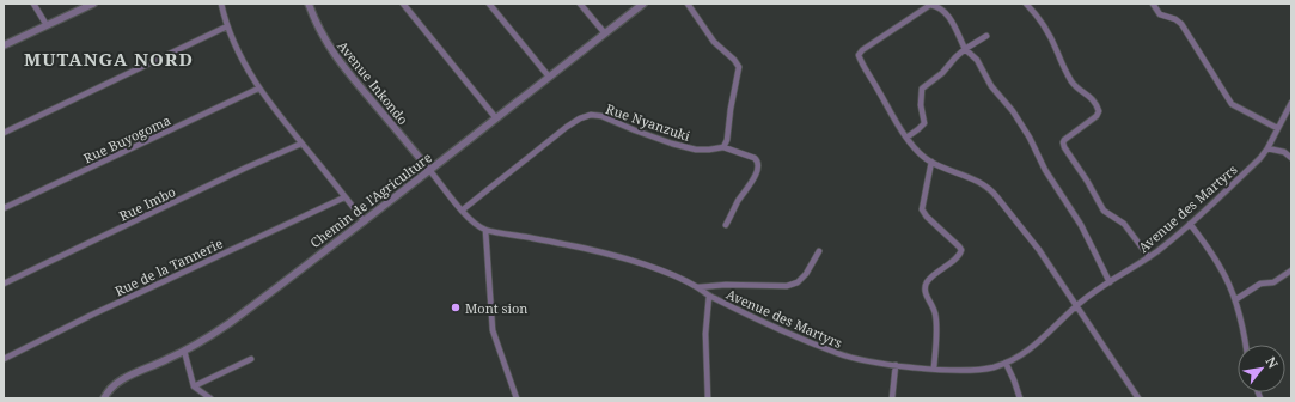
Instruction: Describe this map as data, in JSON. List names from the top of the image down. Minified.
{"streets":{"street":["Avenue Inkondo","Rue Nyanzuki","Rue Buyogoma","Chemin de l'Agriculture","Rue Imbo","Avenue des Martyrs","Rue de la Tannerie"]},"crossings":[["Avenue Inkondo","Chemin de l'Agriculture"],["Avenue Inkondo","Avenue des Martyrs"],["Rue Nyanzuki","Avenue des Martyrs"],["Chemin de l'Agriculture","Avenue des Martyrs"]],"districts":["MUTANGA NORD"],"places":["Mont sion"],"north":"top right"}
